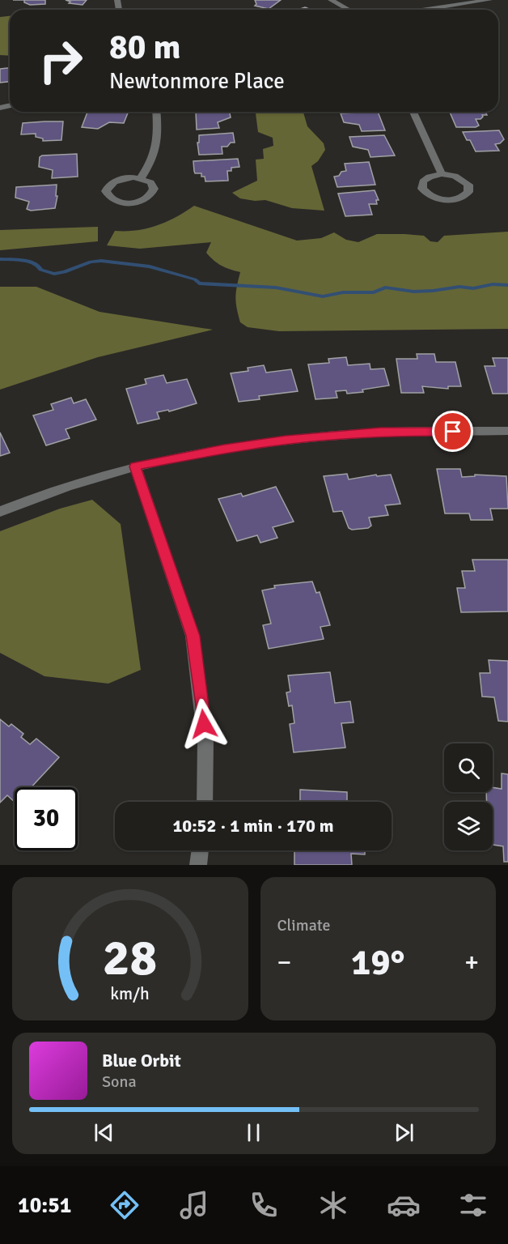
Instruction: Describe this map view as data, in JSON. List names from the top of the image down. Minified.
{"page":{"turn":["80 m","Newtonmore Place"],"limit":"30","trip":"10:52 · 1 min · 170 m","tile":"Climate","heat":["−","19°","+"],"song":["Blue Orbit","Sona"],"tabs":"10:51","gauge":["28","km/h"]}}
